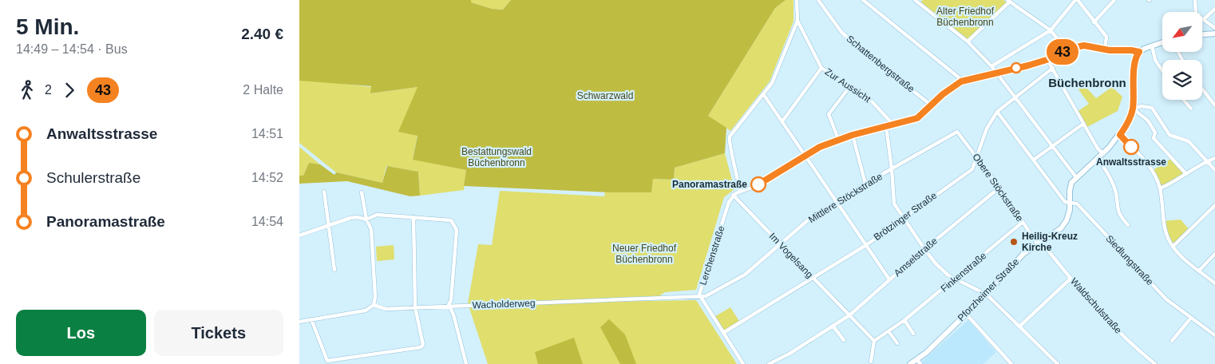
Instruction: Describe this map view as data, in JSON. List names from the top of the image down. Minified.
{"streets":{"main road":["Pforzheimer Straße"],"street":["Schattenbergstraße","Zur Aussicht","Obere Stöckstraße","Mittlere Stöckstraße","Brötzinger Straße","Lerchenstraße","Im Vogelsang","Amselstraße","Siedlungstraße","Finkenstraße","Wacholderweg","Waldschulstraße"]},"crossings":[["Obere Stöckstraße","Mittlere Stöckstraße"],["Obere Stöckstraße","Brötzinger Straße"],["Obere Stöckstraße","Amselstraße"],["Obere Stöckstraße","Finkenstraße"],["Obere Stöckstraße","Pforzheimer Straße"],["Obere Stöckstraße","Waldschulstraße"],["Mittlere Stöckstraße","Lerchenstraße"],["Mittlere Stöckstraße","Im Vogelsang"],["Mittlere Stöckstraße","Wacholderweg"],["Brötzinger Straße","Lerchenstraße"],["Brötzinger Straße","Im Vogelsang"],["Brötzinger Straße","Siedlungstraße"],["Lerchenstraße","Im Vogelsang"],["Lerchenstraße","Wacholderweg"],["Im Vogelsang","Amselstraße"],["Siedlungstraße","Pforzheimer Straße"],["Pforzheimer Straße","Waldschulstraße"]],"districts":["Büchenbronn"],"parks":["Alter Friedhof Büchenbronn","Schwarzwald","Bestattungswald Büchenbronn","Neuer Friedhof Büchenbronn"],"places":["Anwaltsstrasse","Panoramastraße","Heilig-Kreuz Kirche"],"lines":["bus line 43"],"north":"bottom left","page":{"heading":["5 Min.","14:49 – 14:54 · Bus","2.40 €"],"on_map":"43","legs":["2","43","2 Halte"],"list":[{"name":"Anwaltsstrasse","value":"14:51"},{"name":"Schulerstraße","value":"14:52"},{"name":"Panoramastraße","value":"14:54"}],"buttons":["Los","Tickets"]}}
